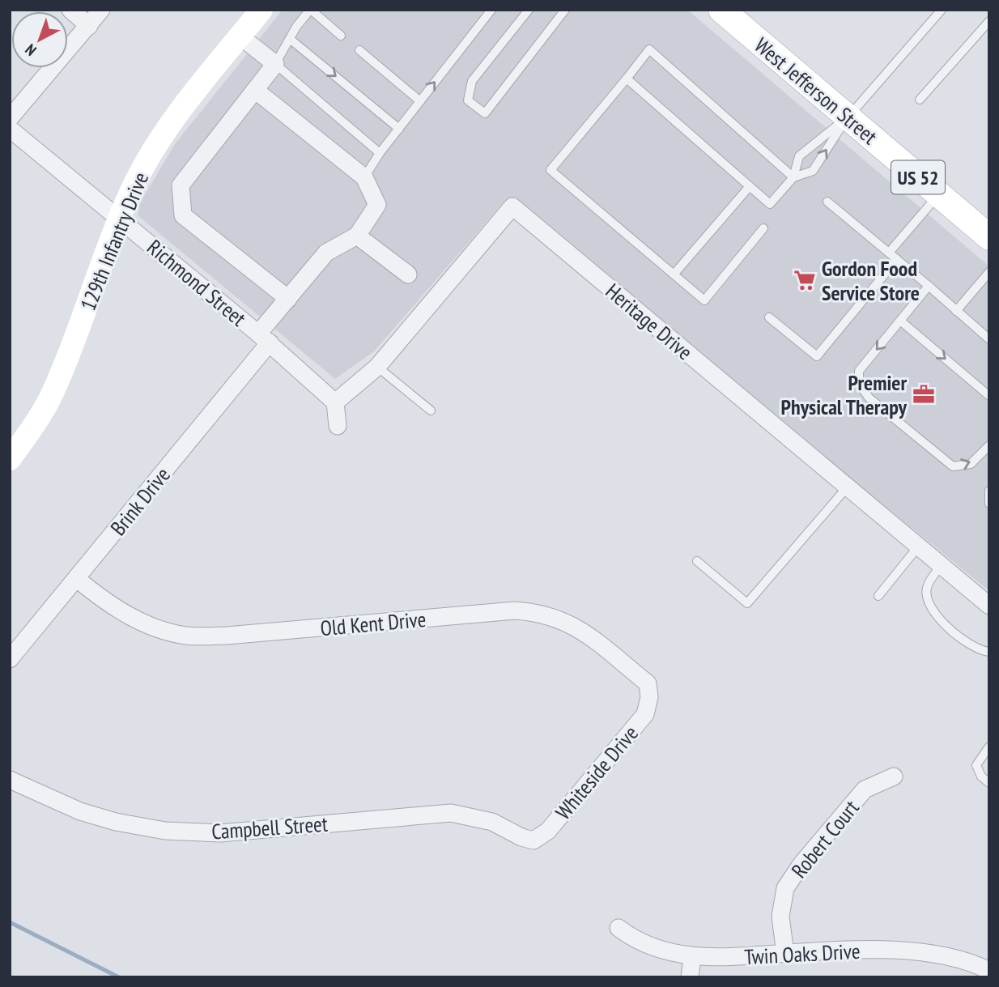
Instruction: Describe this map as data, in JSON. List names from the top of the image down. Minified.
{"streets":{"main road":["West Jefferson Street","US 52"],"street":["129th Infantry Drive","Richmond Street","Heritage Drive","Brink Drive","Old Kent Drive","Whiteside Drive","Campbell Street","Robert Court","Twin Oaks Drive"]},"crossings":[["129th Infantry Drive","Richmond Street"],["Richmond Street","Heritage Drive"],["Richmond Street","Brink Drive"],["Brink Drive","Old Kent Drive"],["Old Kent Drive","Whiteside Drive"],["Whiteside Drive","Campbell Street"],["Robert Court","Twin Oaks Drive"]],"places":{"supermarket":["Gordon Food Service Store"],"office":["Premier Physical Therapy"]},"north":"bottom left"}
